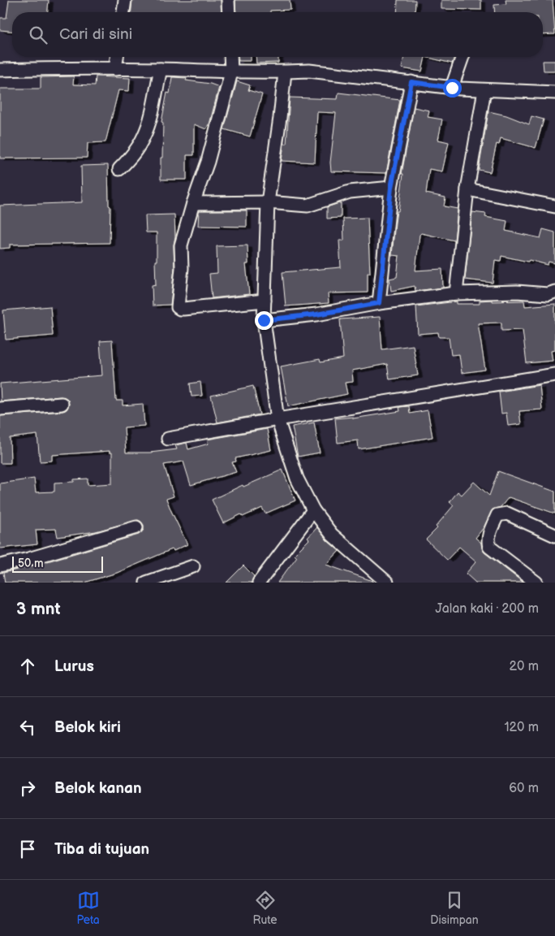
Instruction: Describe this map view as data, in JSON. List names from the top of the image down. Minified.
{"scale_bar":"50 m","page":{"search":"Cari di sini","scale":"50 m","heading":["3 mnt","Jalan kaki · 200 m"],"list":[["Lurus","20 m"],["Belok kiri","120 m"],["Belok kanan","60 m"],"Tiba di tujuan"],"nav":["Peta","Rute","Disimpan"]}}
